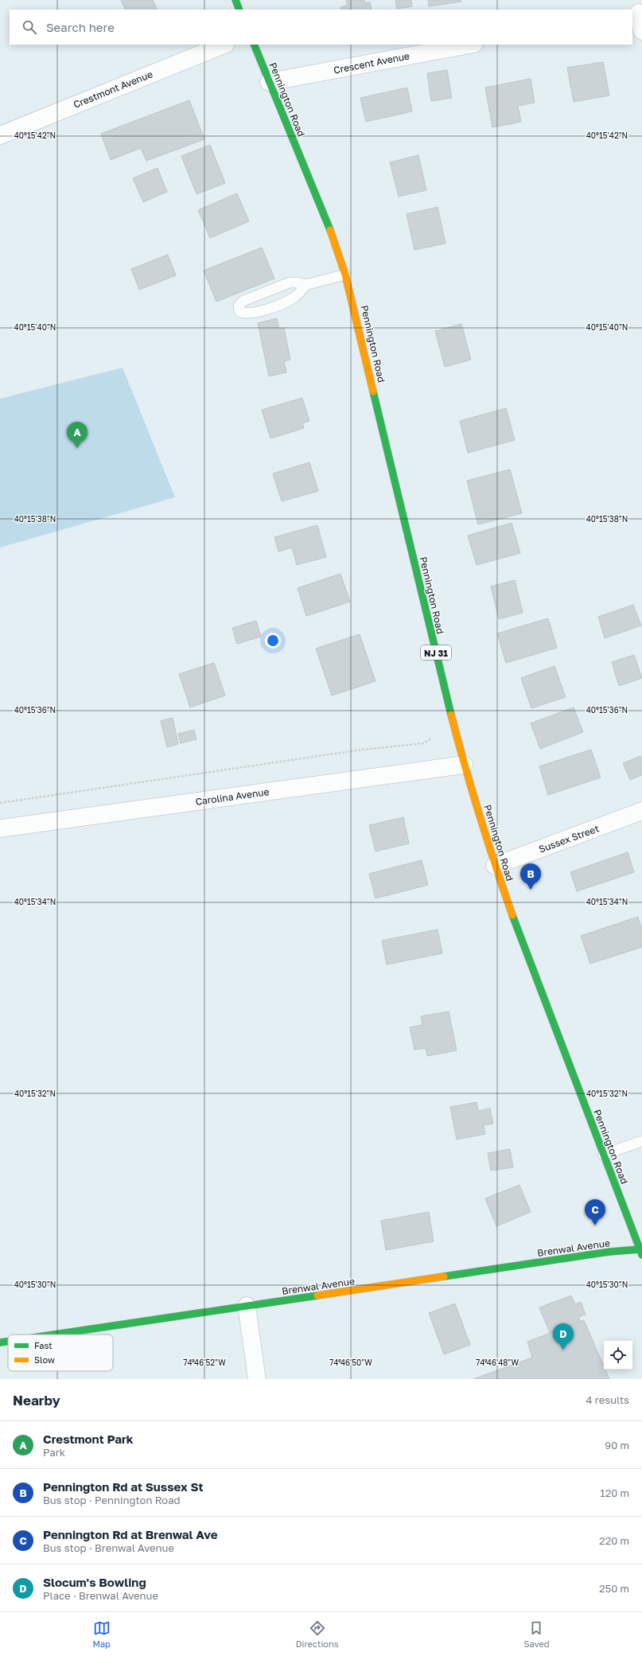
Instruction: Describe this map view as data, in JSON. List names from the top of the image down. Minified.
{"streets":{"main road":["Pennington Road","NJ 31","Brenwal Avenue"],"street":["Crescent Avenue","Crestmont Avenue","Carolina Avenue","Sussex Street"]},"crossings":[["Crescent Avenue","Pennington Road"],["Pennington Road","Carolina Avenue"],["Pennington Road","Sussex Street"],["Pennington Road","Brenwal Avenue"]],"legend":["Fast","Slow"],"page":{"search":"Search here","pins":["A","B","C","D"],"heading":["Nearby","4 results"],"list":[{"mark":"A","name":"Crestmont Park","note":"Park","value":"90 m"},{"mark":"B","name":"Pennington Rd at Sussex St","note":"Bus stop · Pennington Road","value":"120 m"},{"mark":"C","name":"Pennington Rd at Brenwal Ave","note":"Bus stop · Brenwal Avenue","value":"220 m"},{"mark":"D","name":"Slocum's Bowling","note":"Place · Brenwal Avenue","value":"250 m"}],"nav":["Map","Directions","Saved"]},"coordinates":["40°15'42\"N","40°15'40\"N","40°15'38\"N","40°15'36\"N","40°15'34\"N","40°15'32\"N","40°15'30\"N","74°46'52\"W","74°46'50\"W","74°46'48\"W"]}
